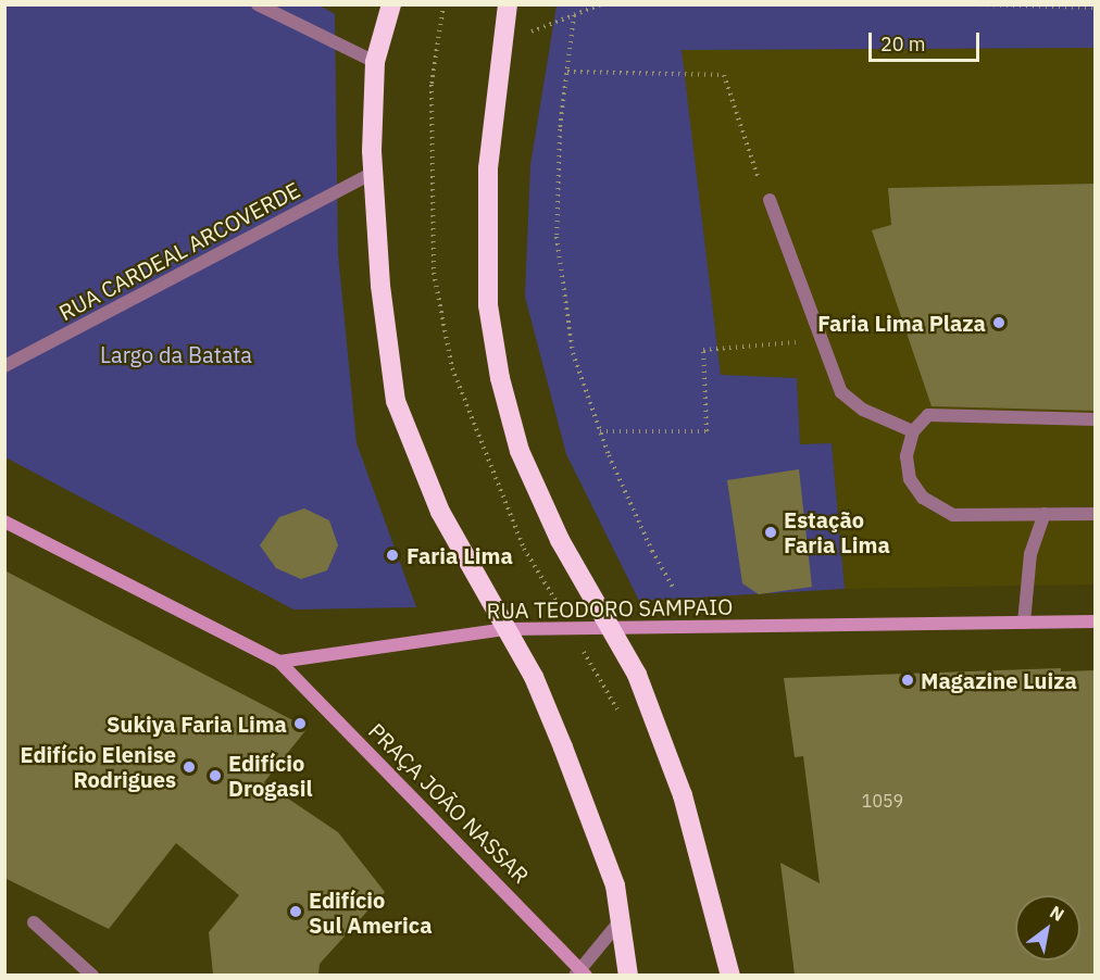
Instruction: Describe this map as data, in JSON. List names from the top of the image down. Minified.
{"streets":{"main road":["RUA TEODORO SAMPAIO","PRAÇA JOÃO NASSAR"],"street":["RUA CARDEAL ARCOVERDE"]},"crossings":[["RUA TEODORO SAMPAIO","PRAÇA JOÃO NASSAR"]],"parks":["Largo da Batata"],"places":["Faria Lima Plaza","Estação Faria Lima","Faria Lima","Magazine Luiza","Sukiya Faria Lima","Edifício Elenise Rodrigues","Edifício Drogasil","Edifício Sul America"],"house_numbers":["1059"],"scale_bar":"20 m","north":"top right"}
